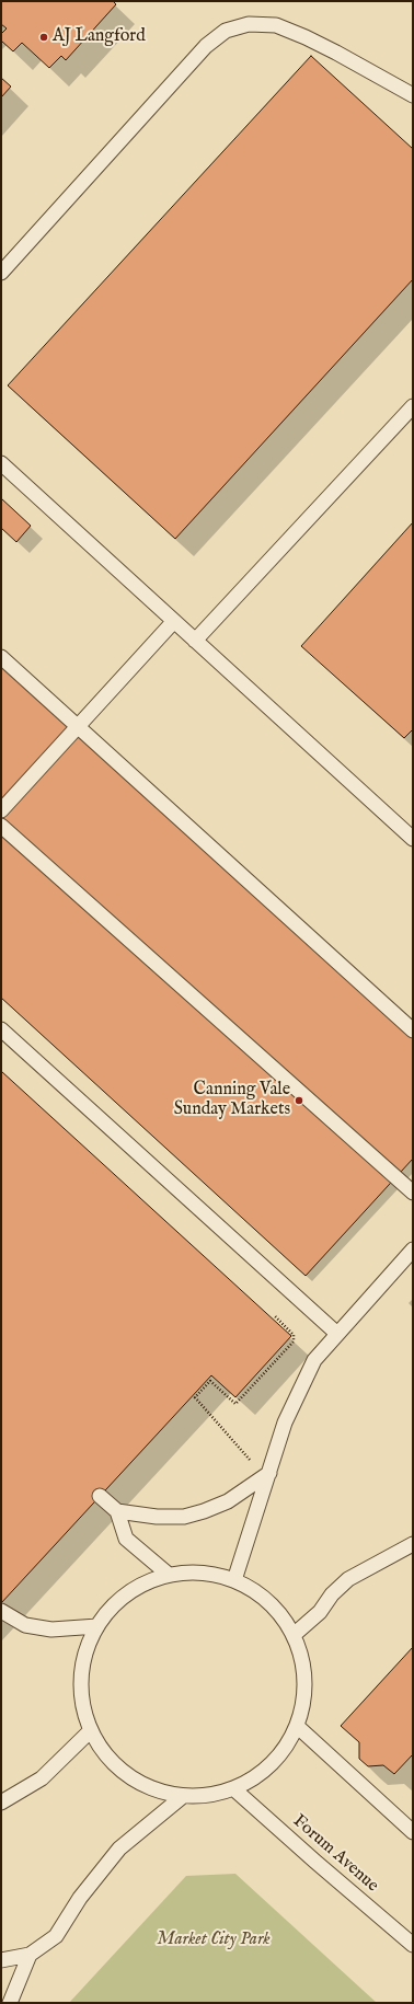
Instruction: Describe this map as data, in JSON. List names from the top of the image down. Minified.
{"streets":{"lane":["Forum Avenue"]},"parks":["Market City Park"],"places":["AJ Langford","Canning Vale Sunday Markets"]}
